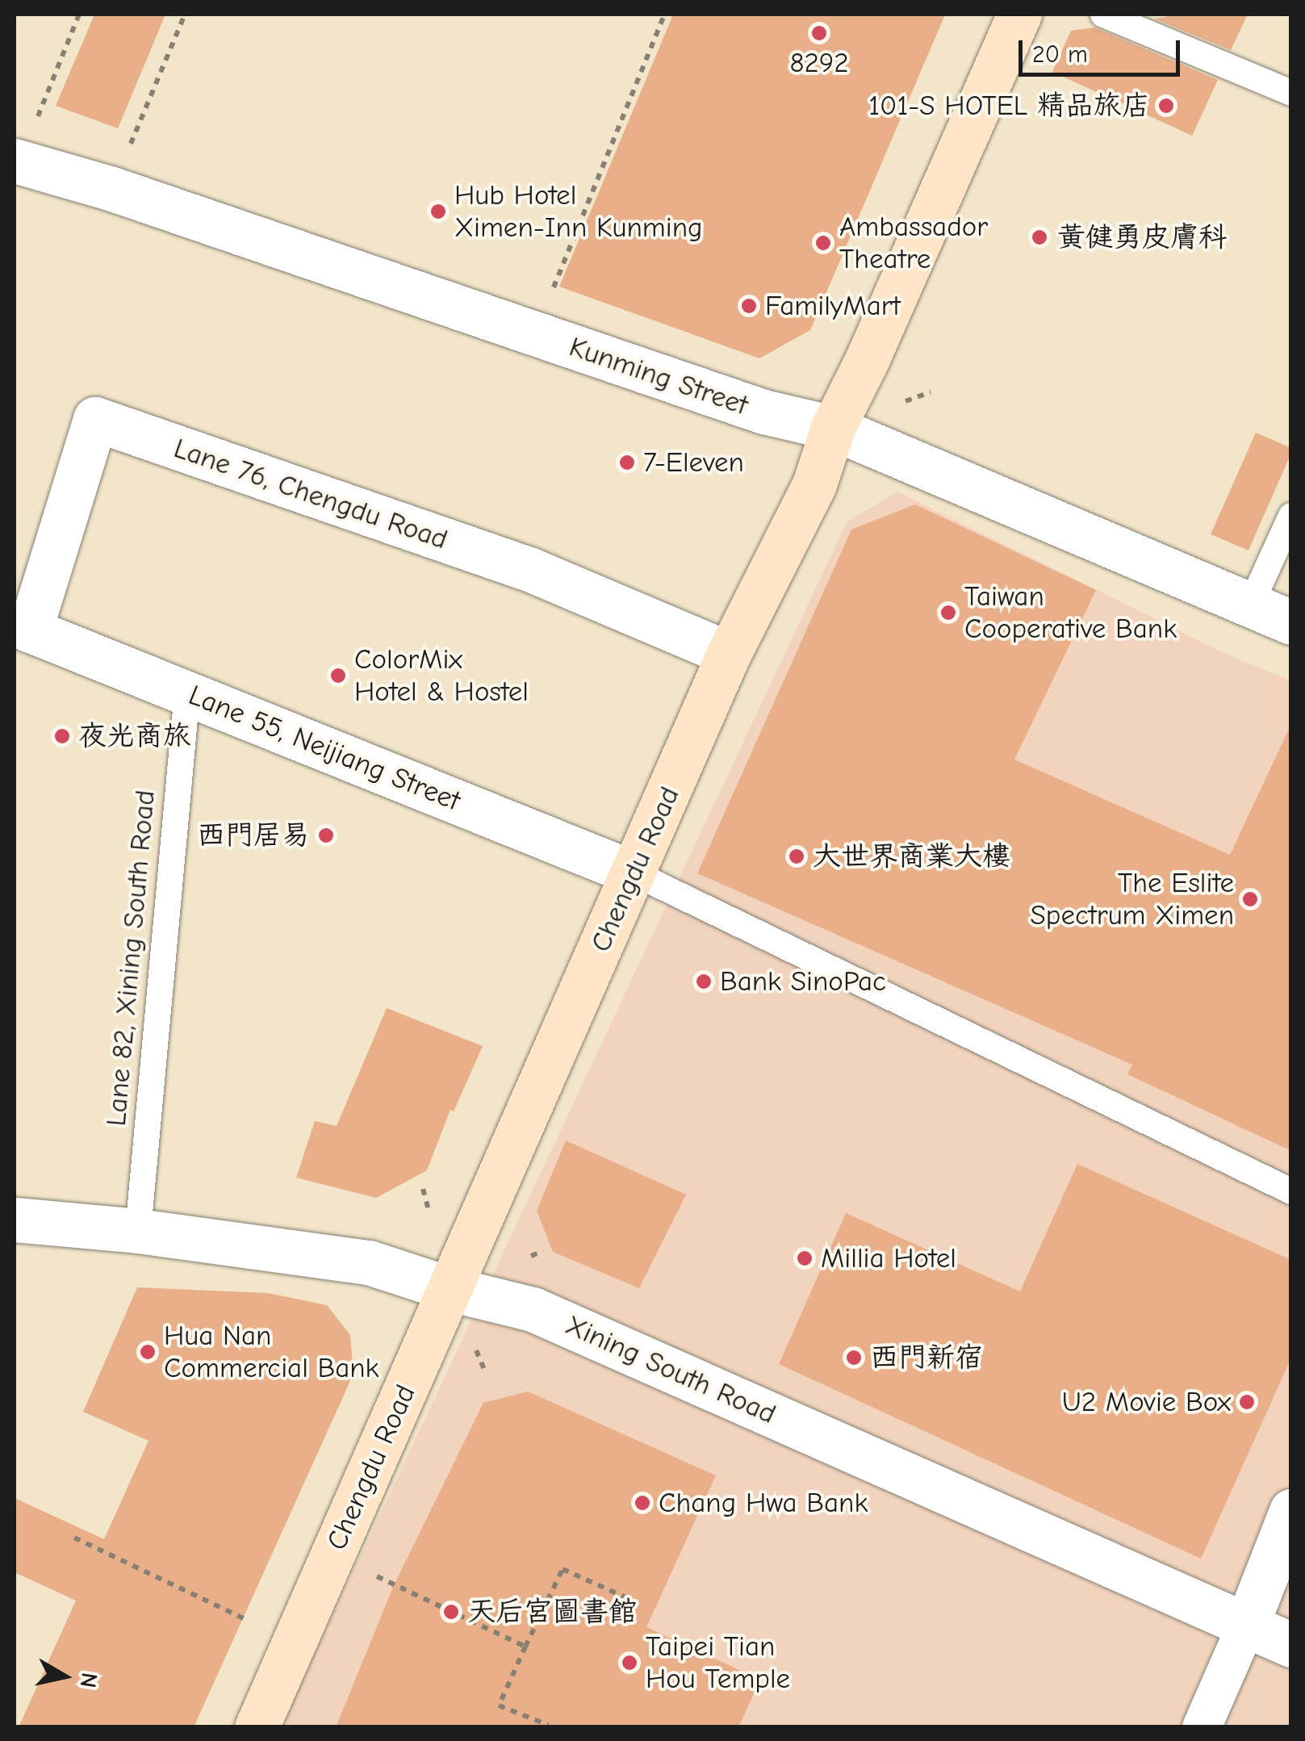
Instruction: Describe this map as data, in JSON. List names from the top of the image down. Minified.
{"streets":{"main road":["Chengdu Road"],"street":["Kunming Street","Lane 76, Chengdu Road","Lane 55, Neijiang Street","Xining South Road"],"lane":["Lane 82, Xining South Road"]},"crossings":[["Kunming Street","Chengdu Road"],["Lane 76, Chengdu Road","Lane 55, Neijiang Street"],["Lane 76, Chengdu Road","Chengdu Road"],["Lane 55, Neijiang Street","Chengdu Road"],["Lane 55, Neijiang Street","Lane 82, Xining South Road"],["Chengdu Road","Xining South Road"],["Lane 82, Xining South Road","Xining South Road"]],"places":["8292","101-S HOTEL 精品旅店","Hub Hotel Ximen-Inn Kunming","黃健勇皮膚科","Ambassador Theatre","FamilyMart","7-Eleven","Taiwan Cooperative Bank","ColorMix Hotel & Hostel","夜光商旅","西門居易","大世界商業大樓","The Eslite Spectrum Ximen","Bank SinoPac","Millia Hotel","Hua Nan Commercial Bank","西門新宿","U2 Movie Box","Chang Hwa Bank","天后宮圖書館","Taipei Tian Hou Temple"],"scale_bar":"20 m","north":"right"}
